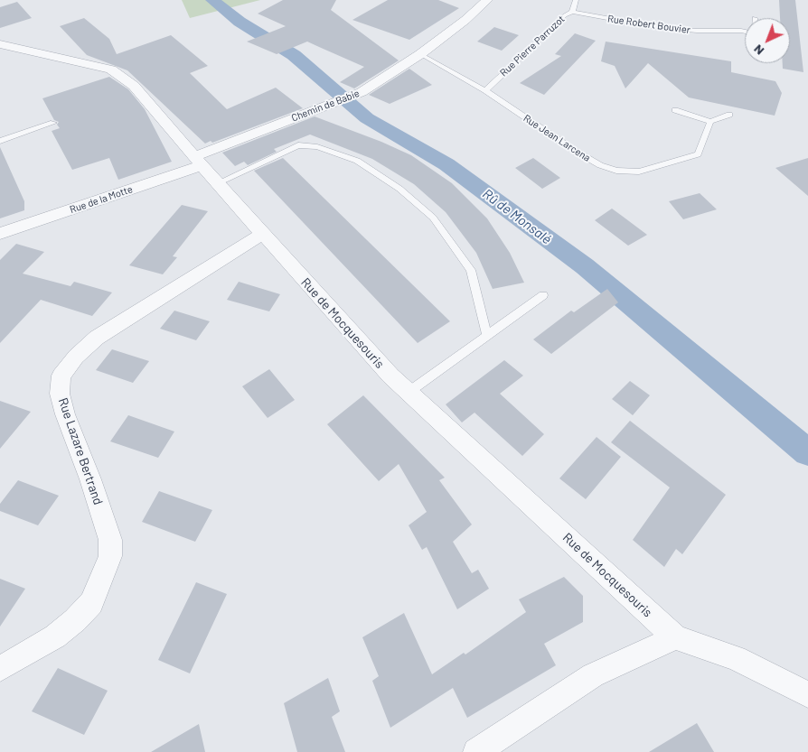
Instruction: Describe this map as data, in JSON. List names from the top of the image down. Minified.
{"streets":{"street":["Chemin de Babie","Rue de la Motte","Rue de Mocquesouris","Rue Lazare Bertrand"],"lane":["Rue Robert Bouvier","Rue Pierre Parruzot","Rue Jean Larcena"]},"crossings":[["Rue Robert Bouvier","Rue Pierre Parruzot"],["Rue Pierre Parruzot","Rue Jean Larcena"],["Chemin de Babie","Rue Jean Larcena"],["Chemin de Babie","Rue de la Motte"],["Chemin de Babie","Rue de Mocquesouris"],["Rue de la Motte","Rue de Mocquesouris"],["Rue de Mocquesouris","Rue Lazare Bertrand"]],"water":["Rû de Monsalé"],"north":"bottom left"}
